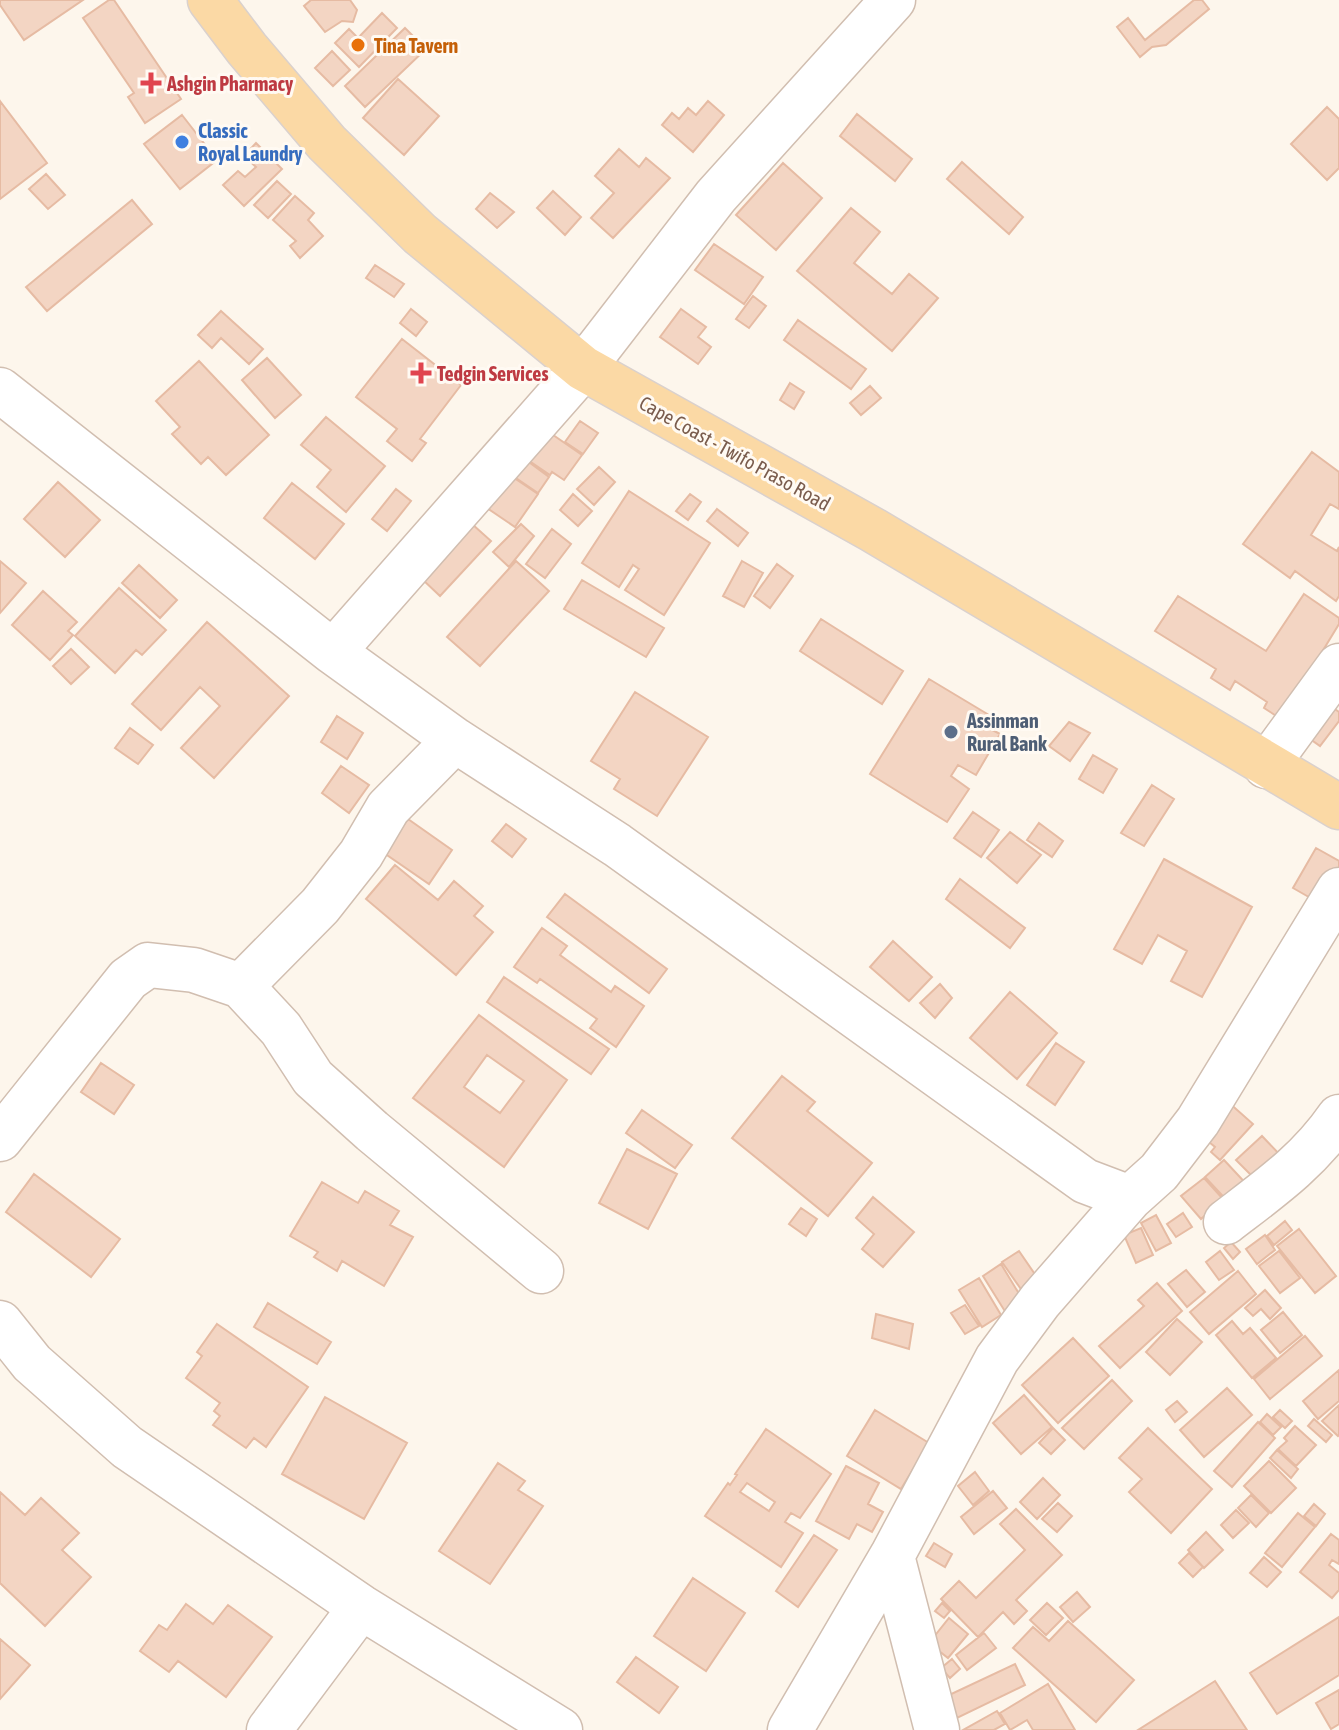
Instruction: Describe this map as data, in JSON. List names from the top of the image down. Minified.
{"streets":{"main road":["Cape Coast - Twifo Praso Road"]},"places":{"other":["Tina Tavern","Classic Royal Laundry","Assinman Rural Bank"],"health":["Ashgin Pharmacy","Tedgin Services"]}}
